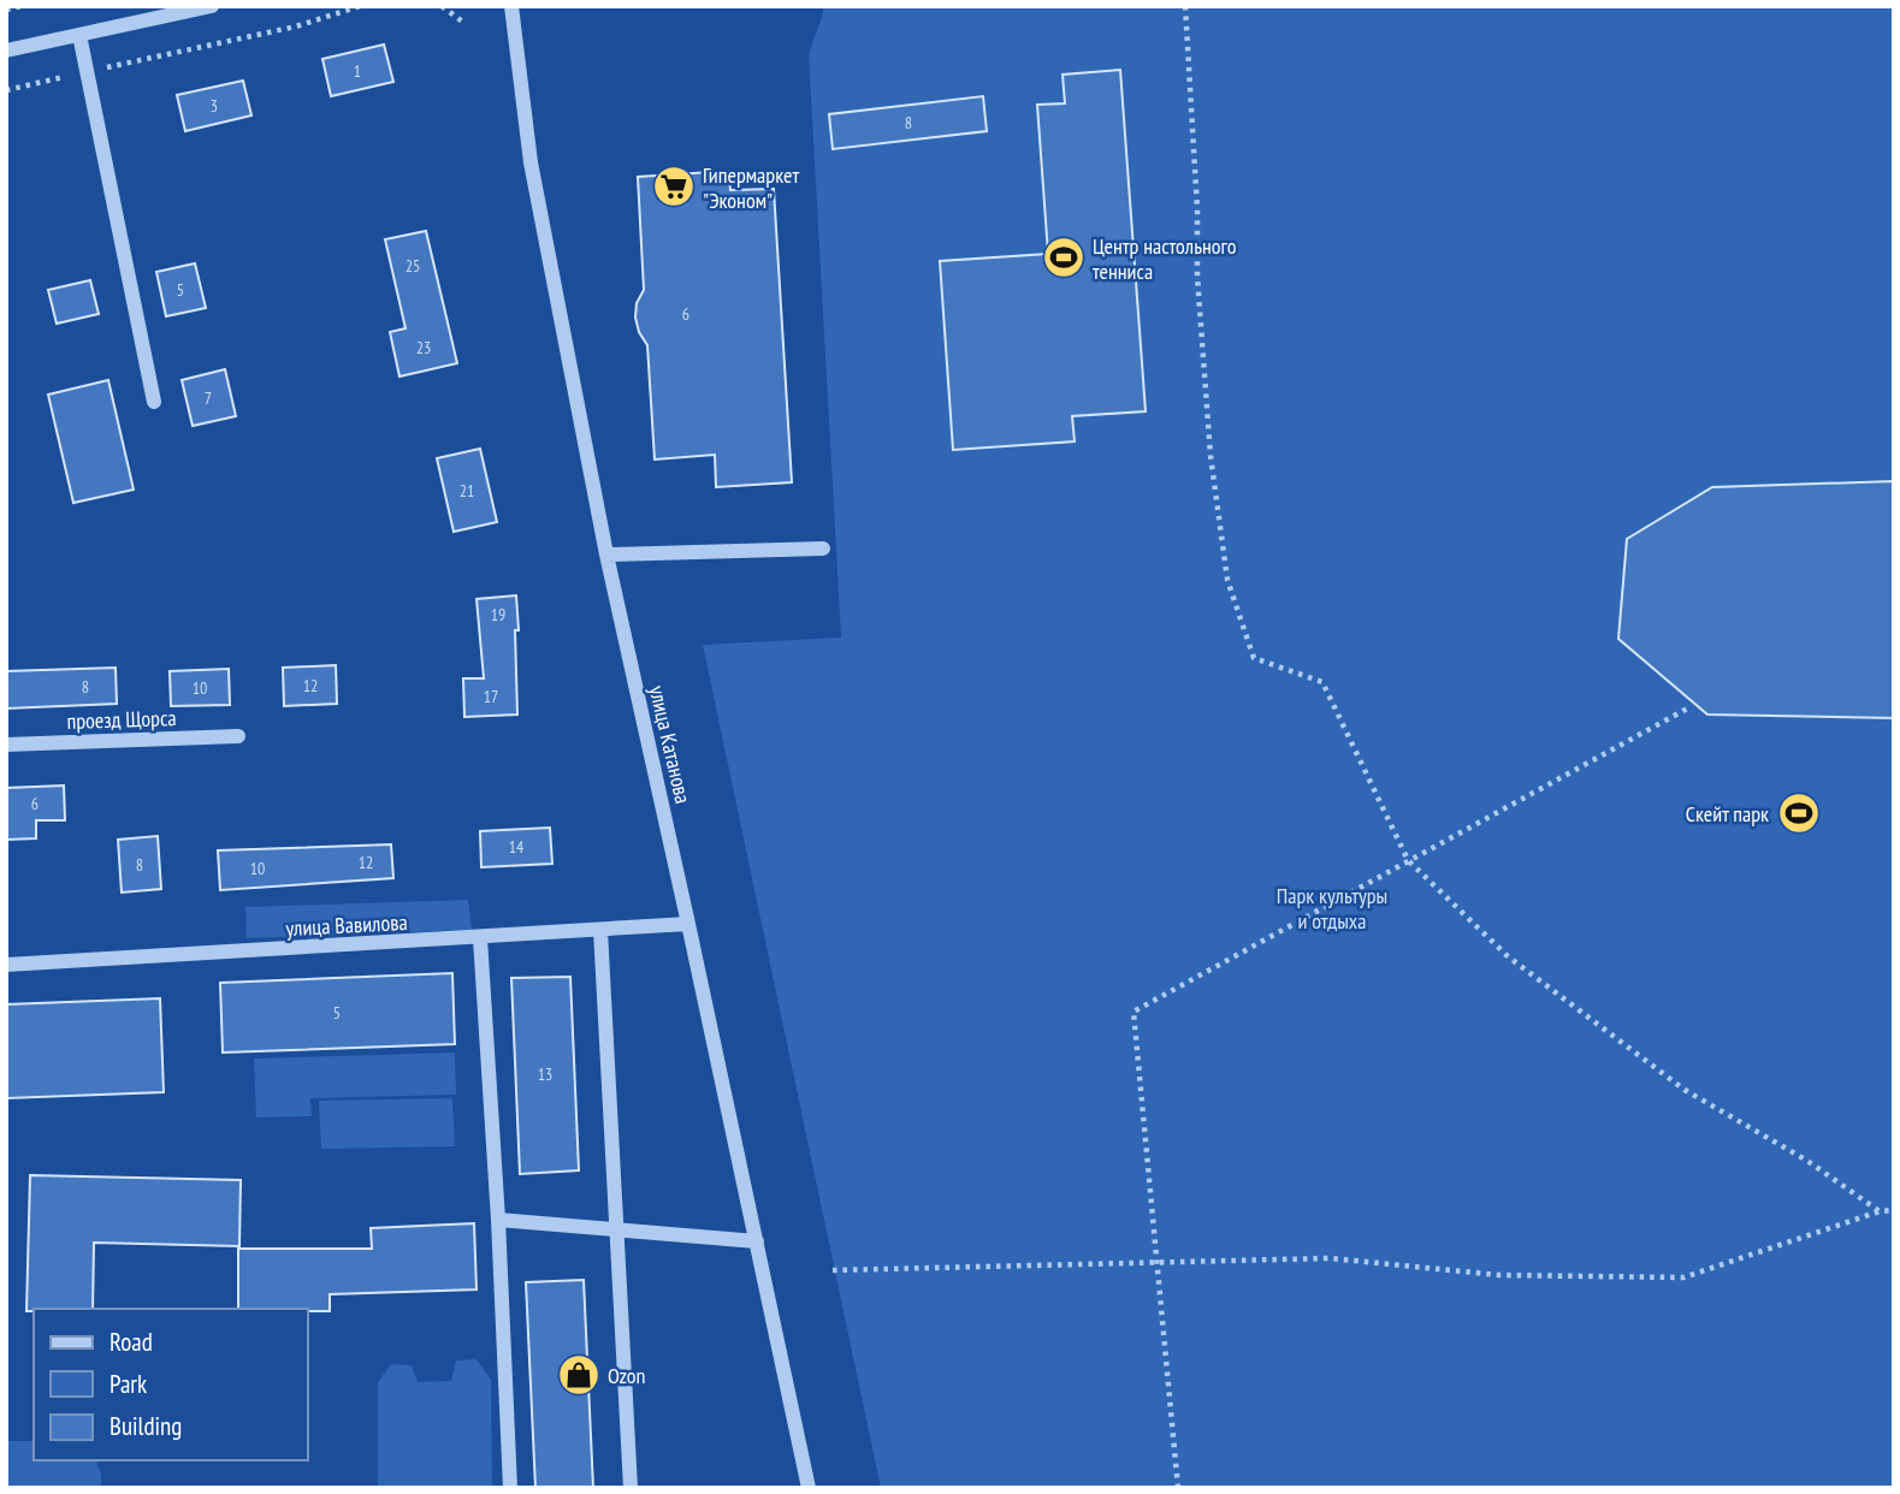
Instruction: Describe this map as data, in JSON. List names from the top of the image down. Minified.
{"streets":{"street":["проезд Щорса","улица Катанова","улица Вавилова"]},"crossings":[["улица Катанова","улица Вавилова"]],"parks":["Парк культуры и отдыха"],"places":{"supermarket":["Гипермаркет \"Эконом\""],"sports":["Центр настольного тенниса","Скейт парк"],"shop":["Ozon"]},"house_numbers":["1","3","8","25","5","6","23","7","21","19","12","8","10","17","6","14","12","8","10","5","13"],"legend":["Road","Park","Building"]}
